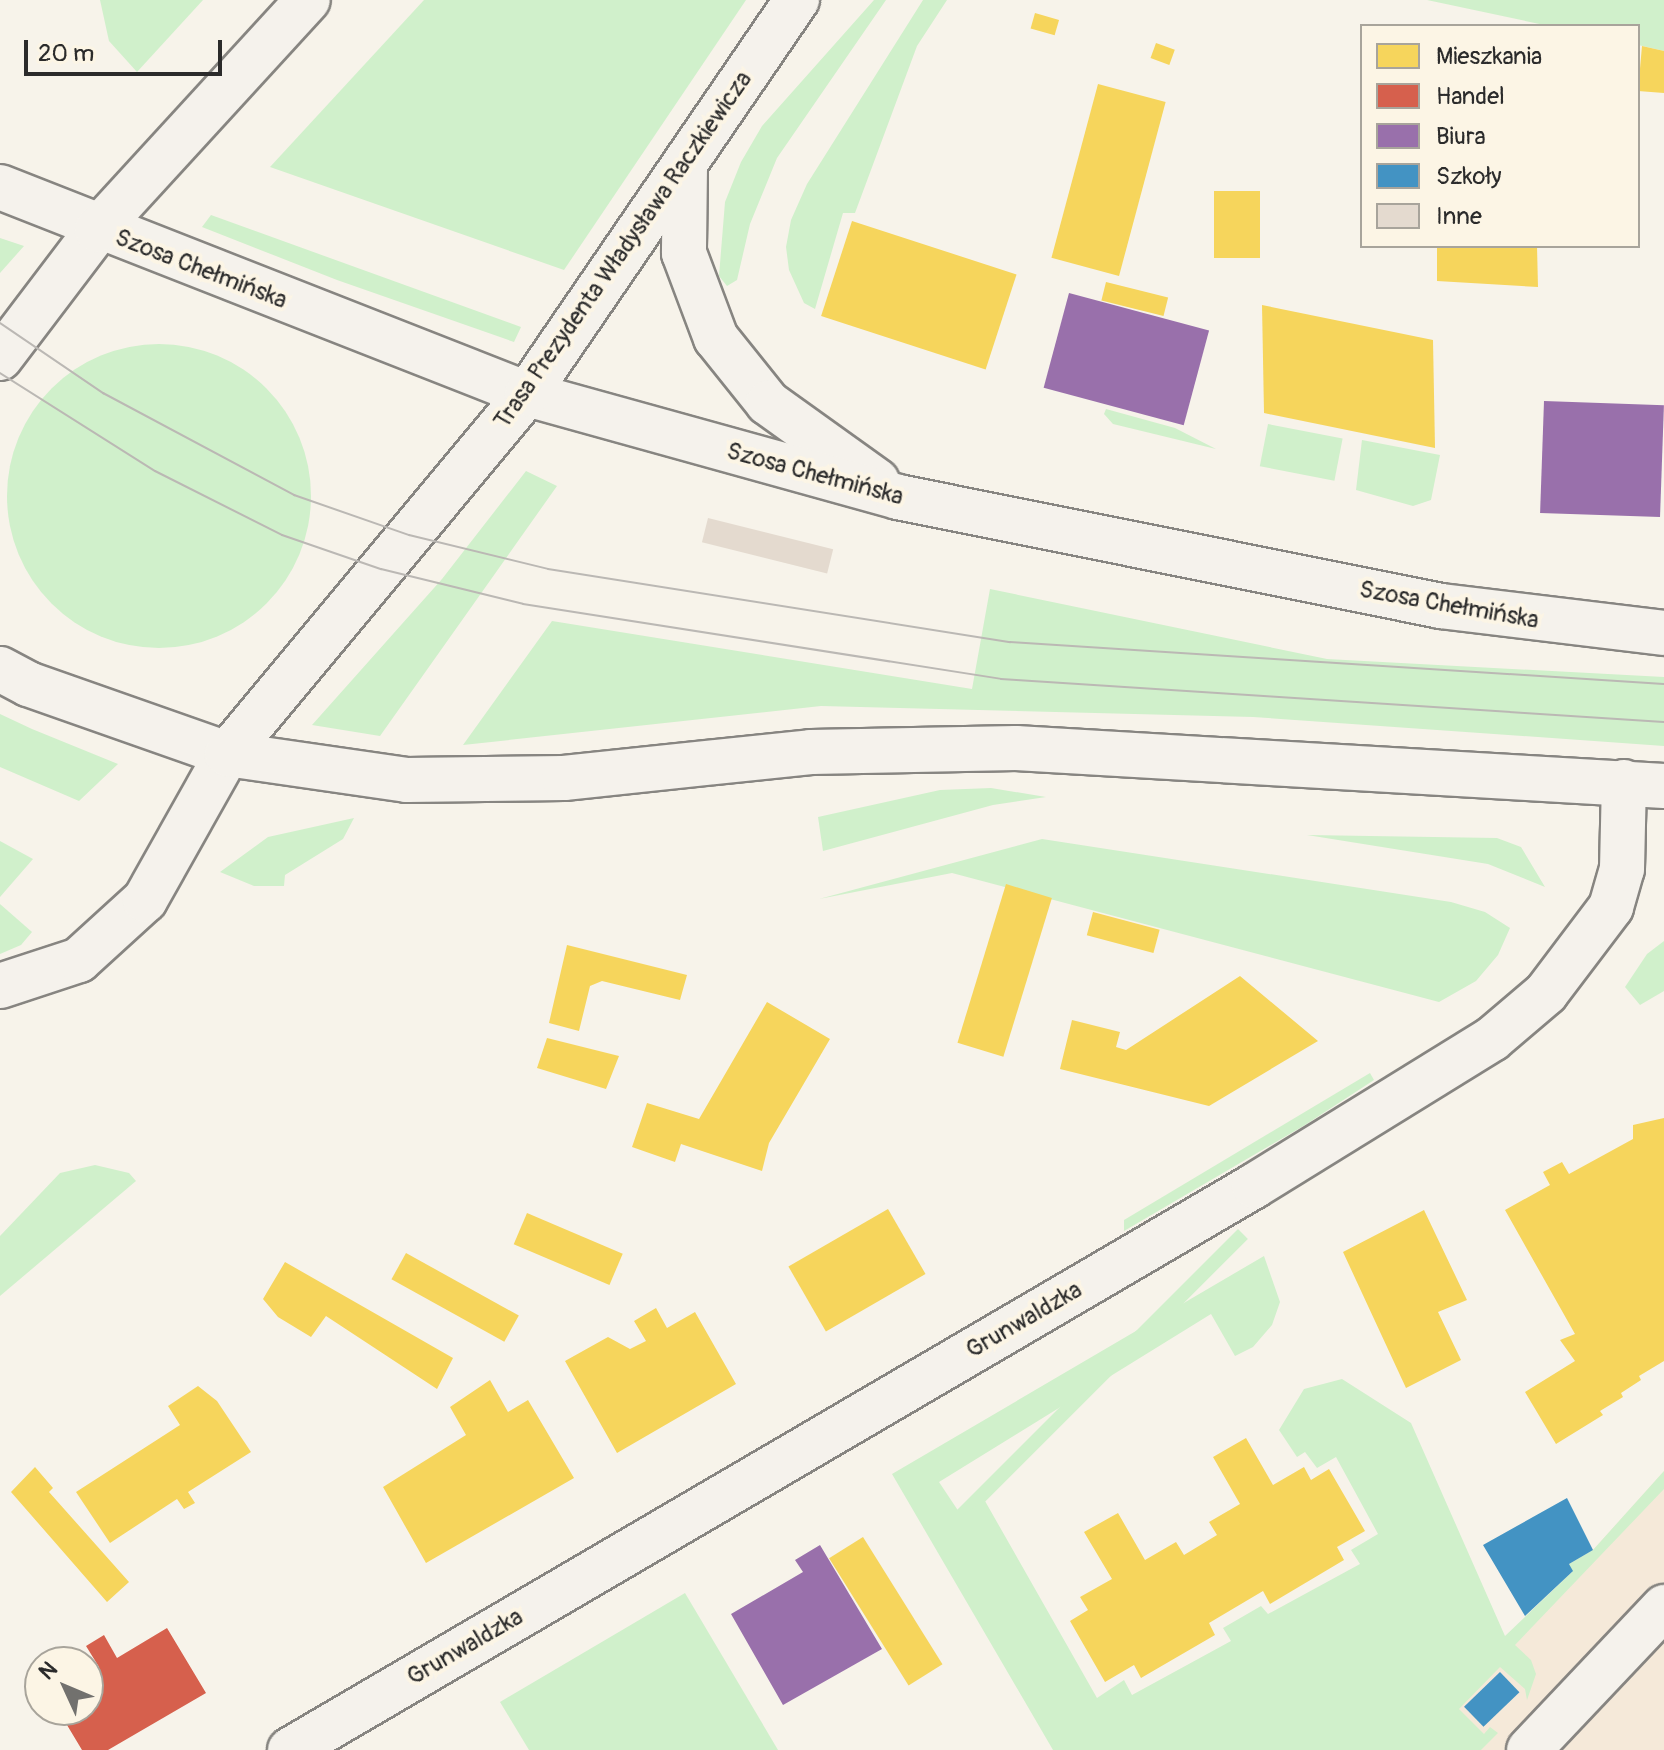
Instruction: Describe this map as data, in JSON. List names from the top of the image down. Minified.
{"streets":{"main road":["Trasa Prezydenta Władysława Raczkiewicza","Szosa Chełmińska","Grunwaldzka"]},"crossings":[["Trasa Prezydenta Władysława Raczkiewicza","Szosa Chełmińska"]],"legend":["Mieszkania","Handel","Biura","Szkoły","Inne"],"scale_bar":"20 m","north":"top left"}
